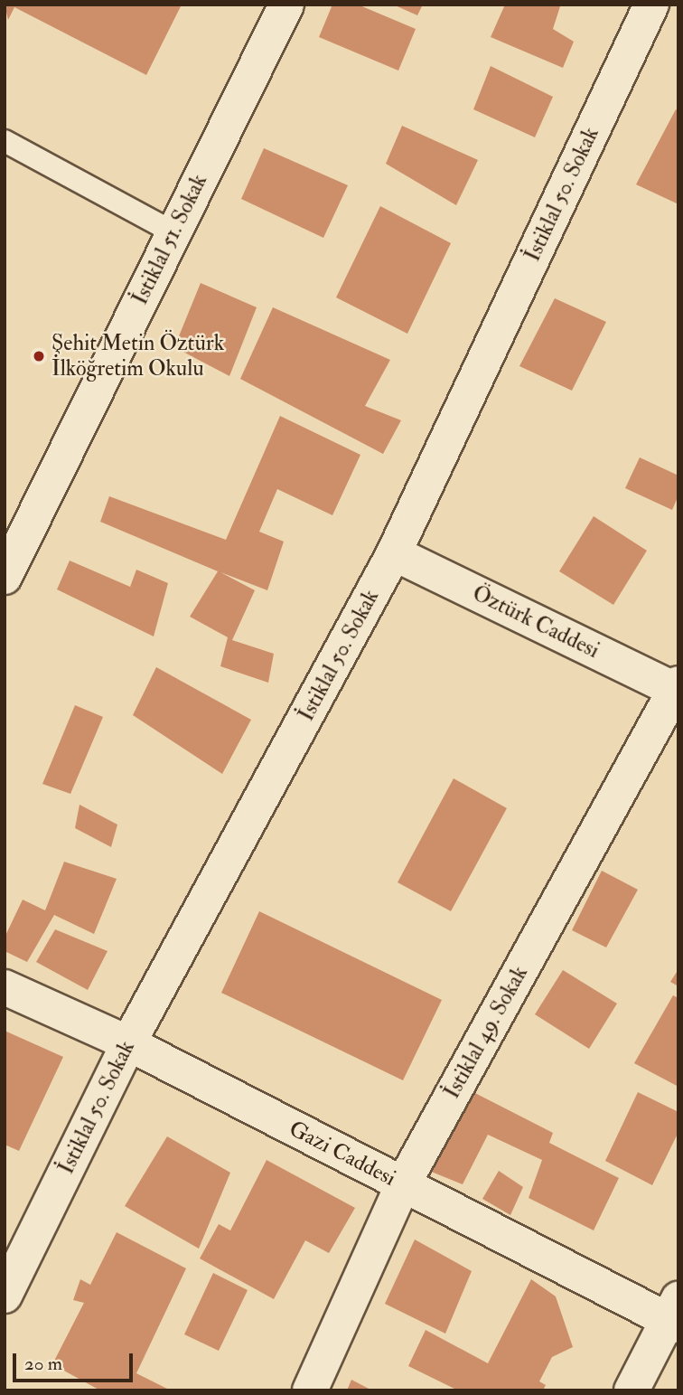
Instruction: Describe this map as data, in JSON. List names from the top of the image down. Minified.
{"streets":{"street":["İstiklal 50. Sokak","İstiklal 51. Sokak","Öztürk Caddesi","İstiklal 49. Sokak","Gazi Caddesi"]},"crossings":[["İstiklal 50. Sokak","Öztürk Caddesi"],["İstiklal 50. Sokak","Gazi Caddesi"],["Öztürk Caddesi","İstiklal 49. Sokak"],["İstiklal 49. Sokak","Gazi Caddesi"]],"places":["Şehit Metin Öztürk İlköğretim Okulu"],"scale_bar":"20 m"}
